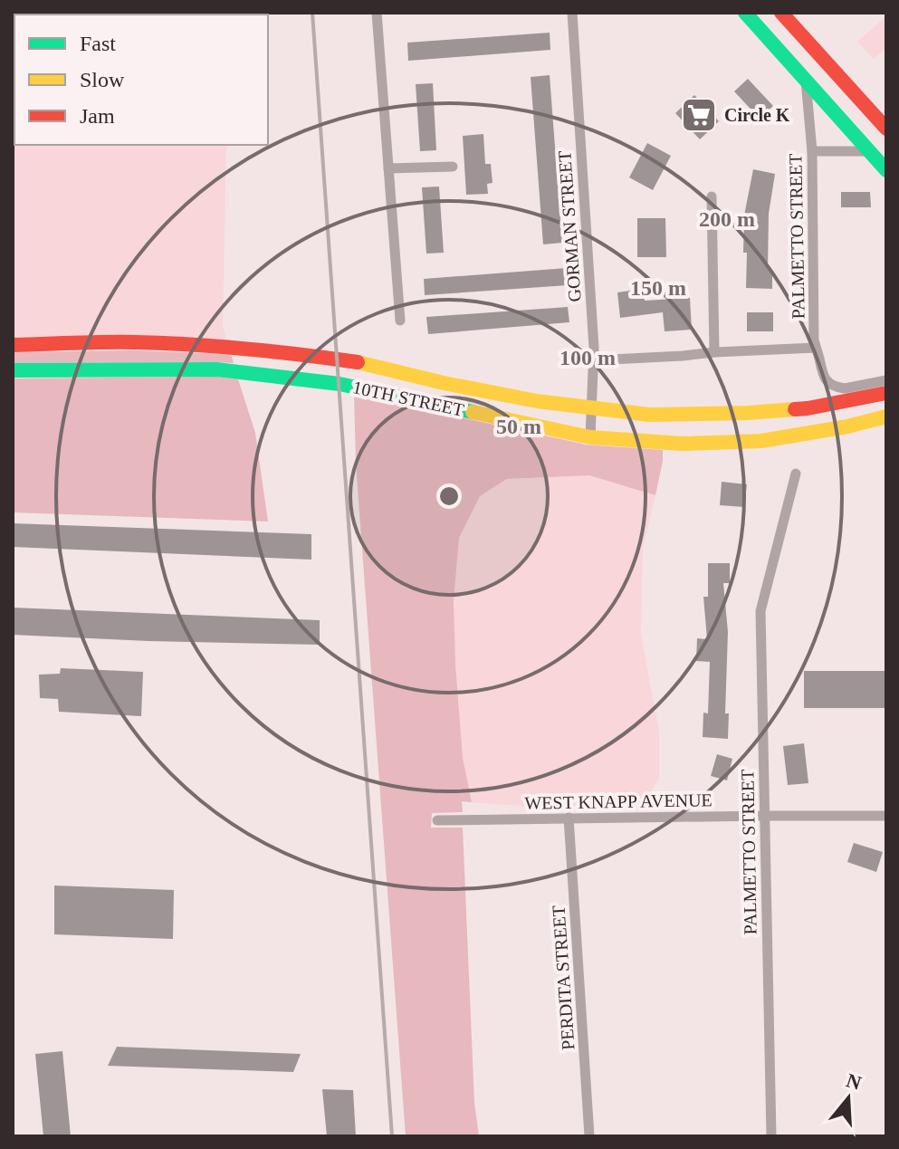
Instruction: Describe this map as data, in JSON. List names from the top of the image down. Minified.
{"streets":{"street":["GORMAN STREET","PALMETTO STREET","10TH STREET","WEST KNAPP AVENUE","PERDITA STREET"]},"crossings":[["GORMAN STREET","10TH STREET"],["PALMETTO STREET","WEST KNAPP AVENUE"],["WEST KNAPP AVENUE","PERDITA STREET"]],"places":{"supermarket":["Circle K"]},"legend":["Fast","Slow","Jam"],"north":"top","rings":["200 m","150 m","100 m","50 m"]}
